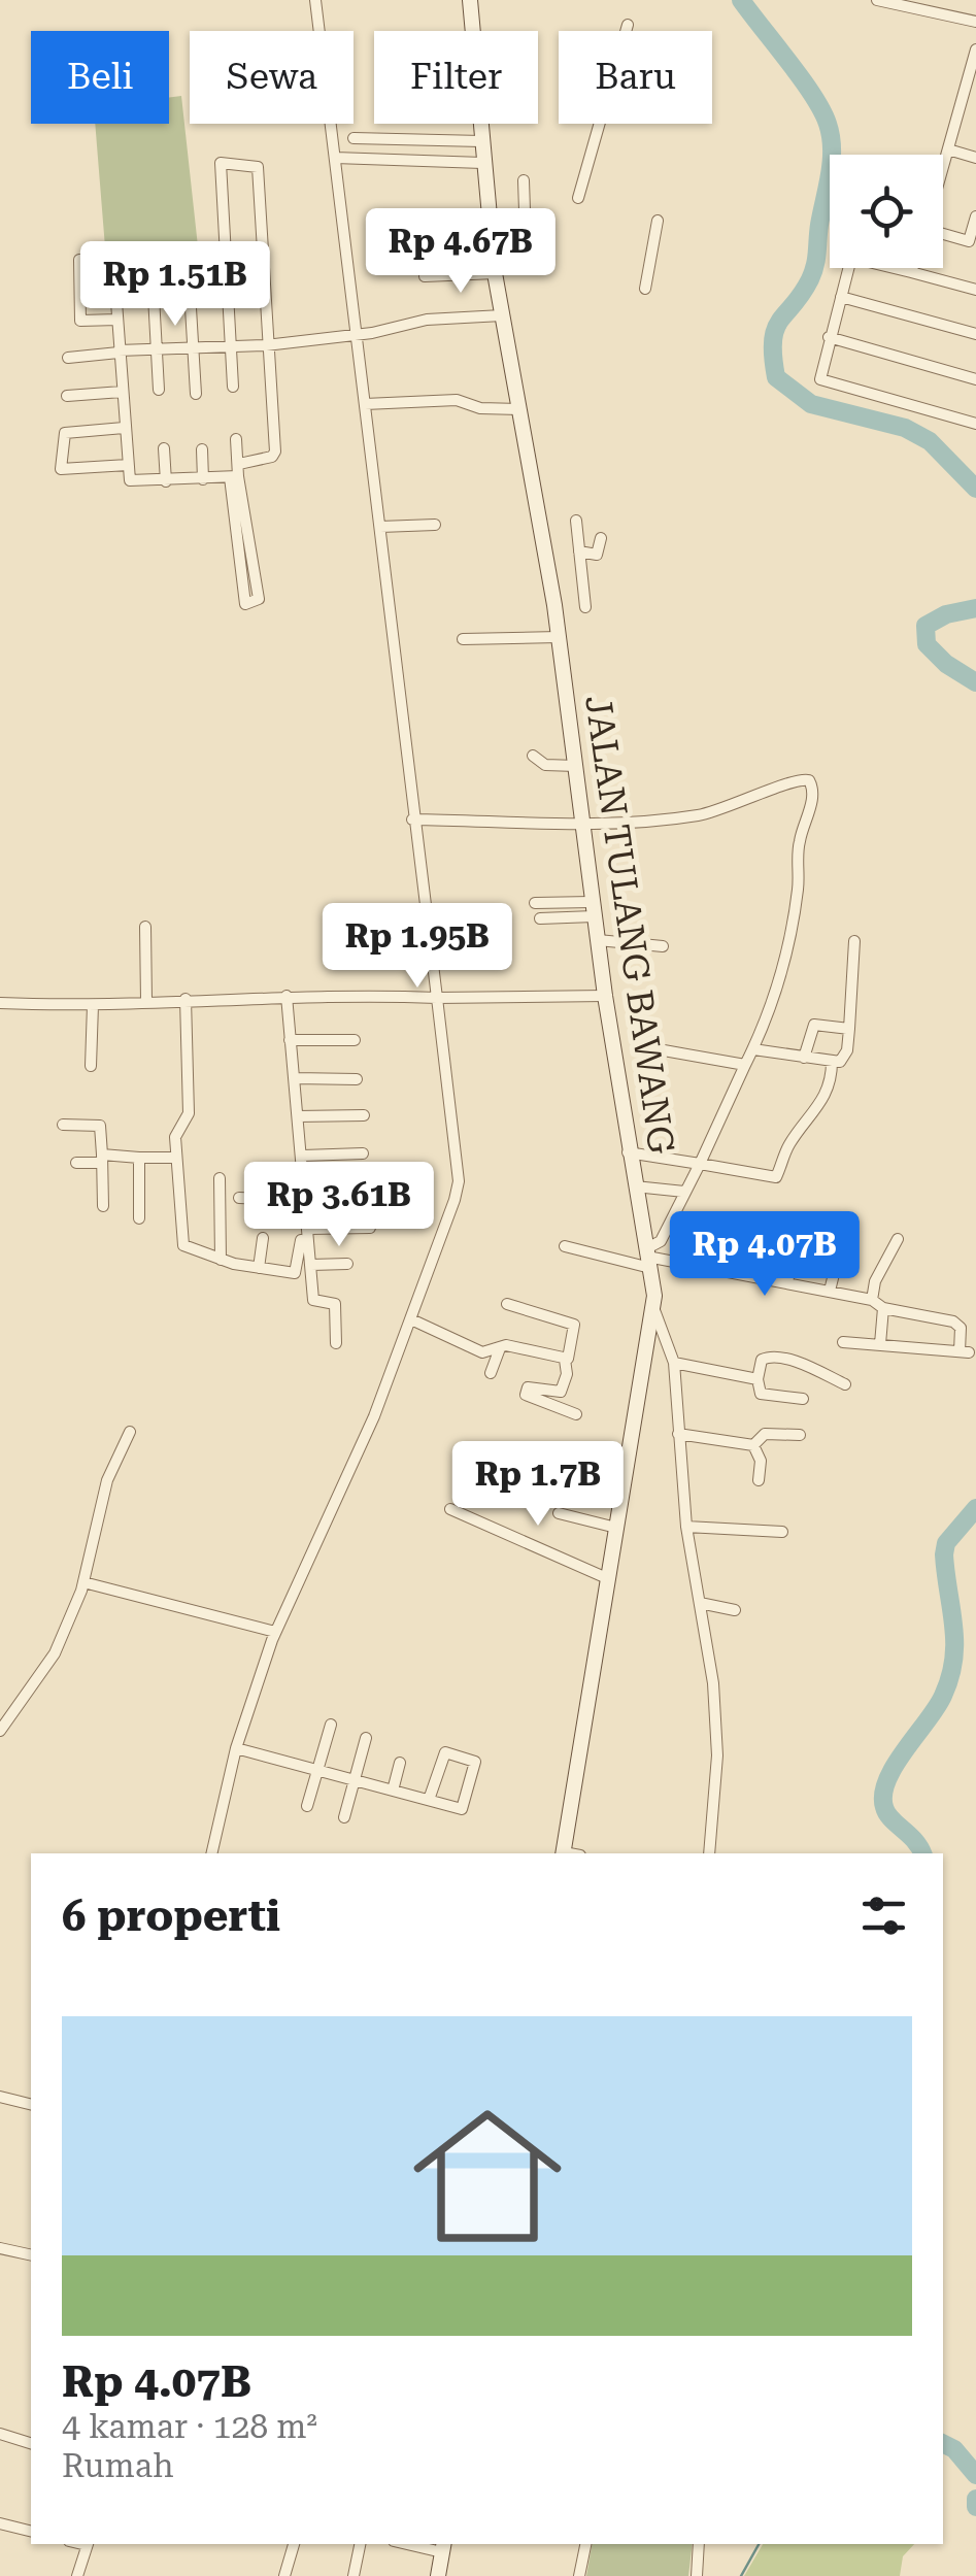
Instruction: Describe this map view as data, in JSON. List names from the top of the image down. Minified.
{"streets":{"street":["JALAN TULANG BAWANG"]},"page":{"chip":["Beli","Sewa","Filter","Baru"],"price":["Rp 4.67B","Rp 1.51B","Rp 1.95B","Rp 3.61B","Rp 4.07B","Rp 1.7B"],"heading":"6 properti","list":[{"name":"Rp 4.07B","note":"4 kamar · 128 m² · Rumah"}]}}
